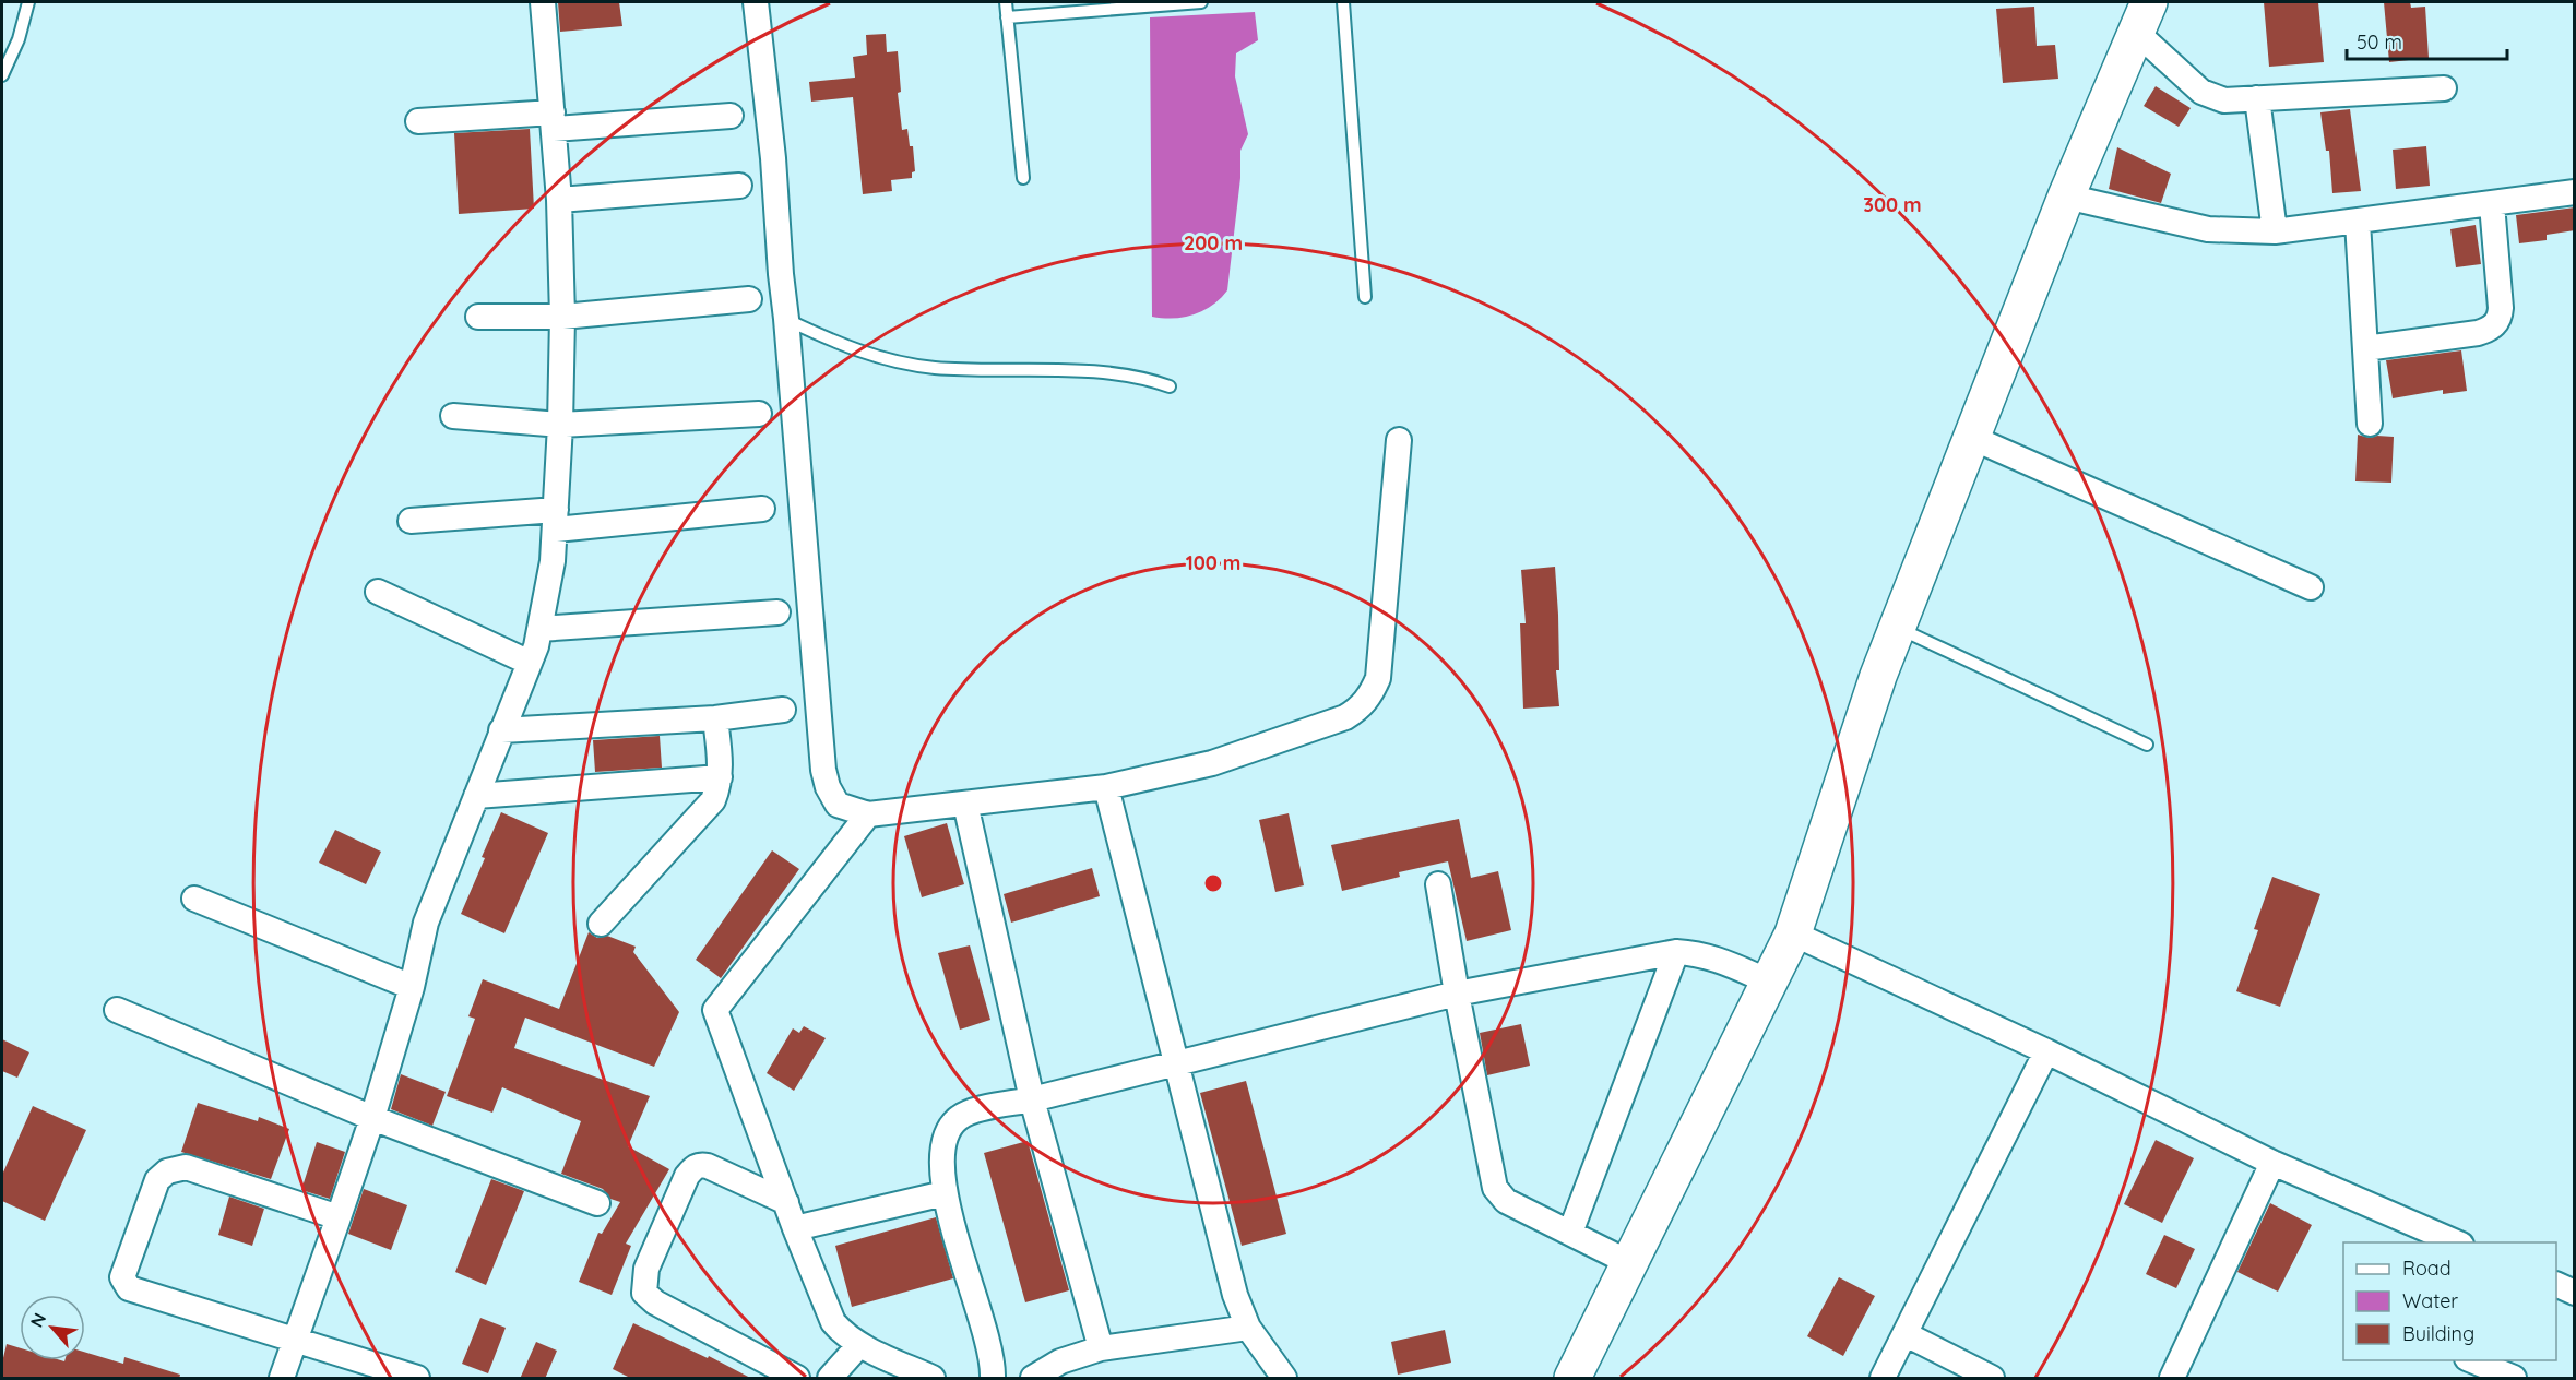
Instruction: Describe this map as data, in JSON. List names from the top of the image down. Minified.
{"legend":["Road","Water","Building"],"scale_bar":"50 m","north":"top left","rings":["300 m","200 m","100 m"]}
